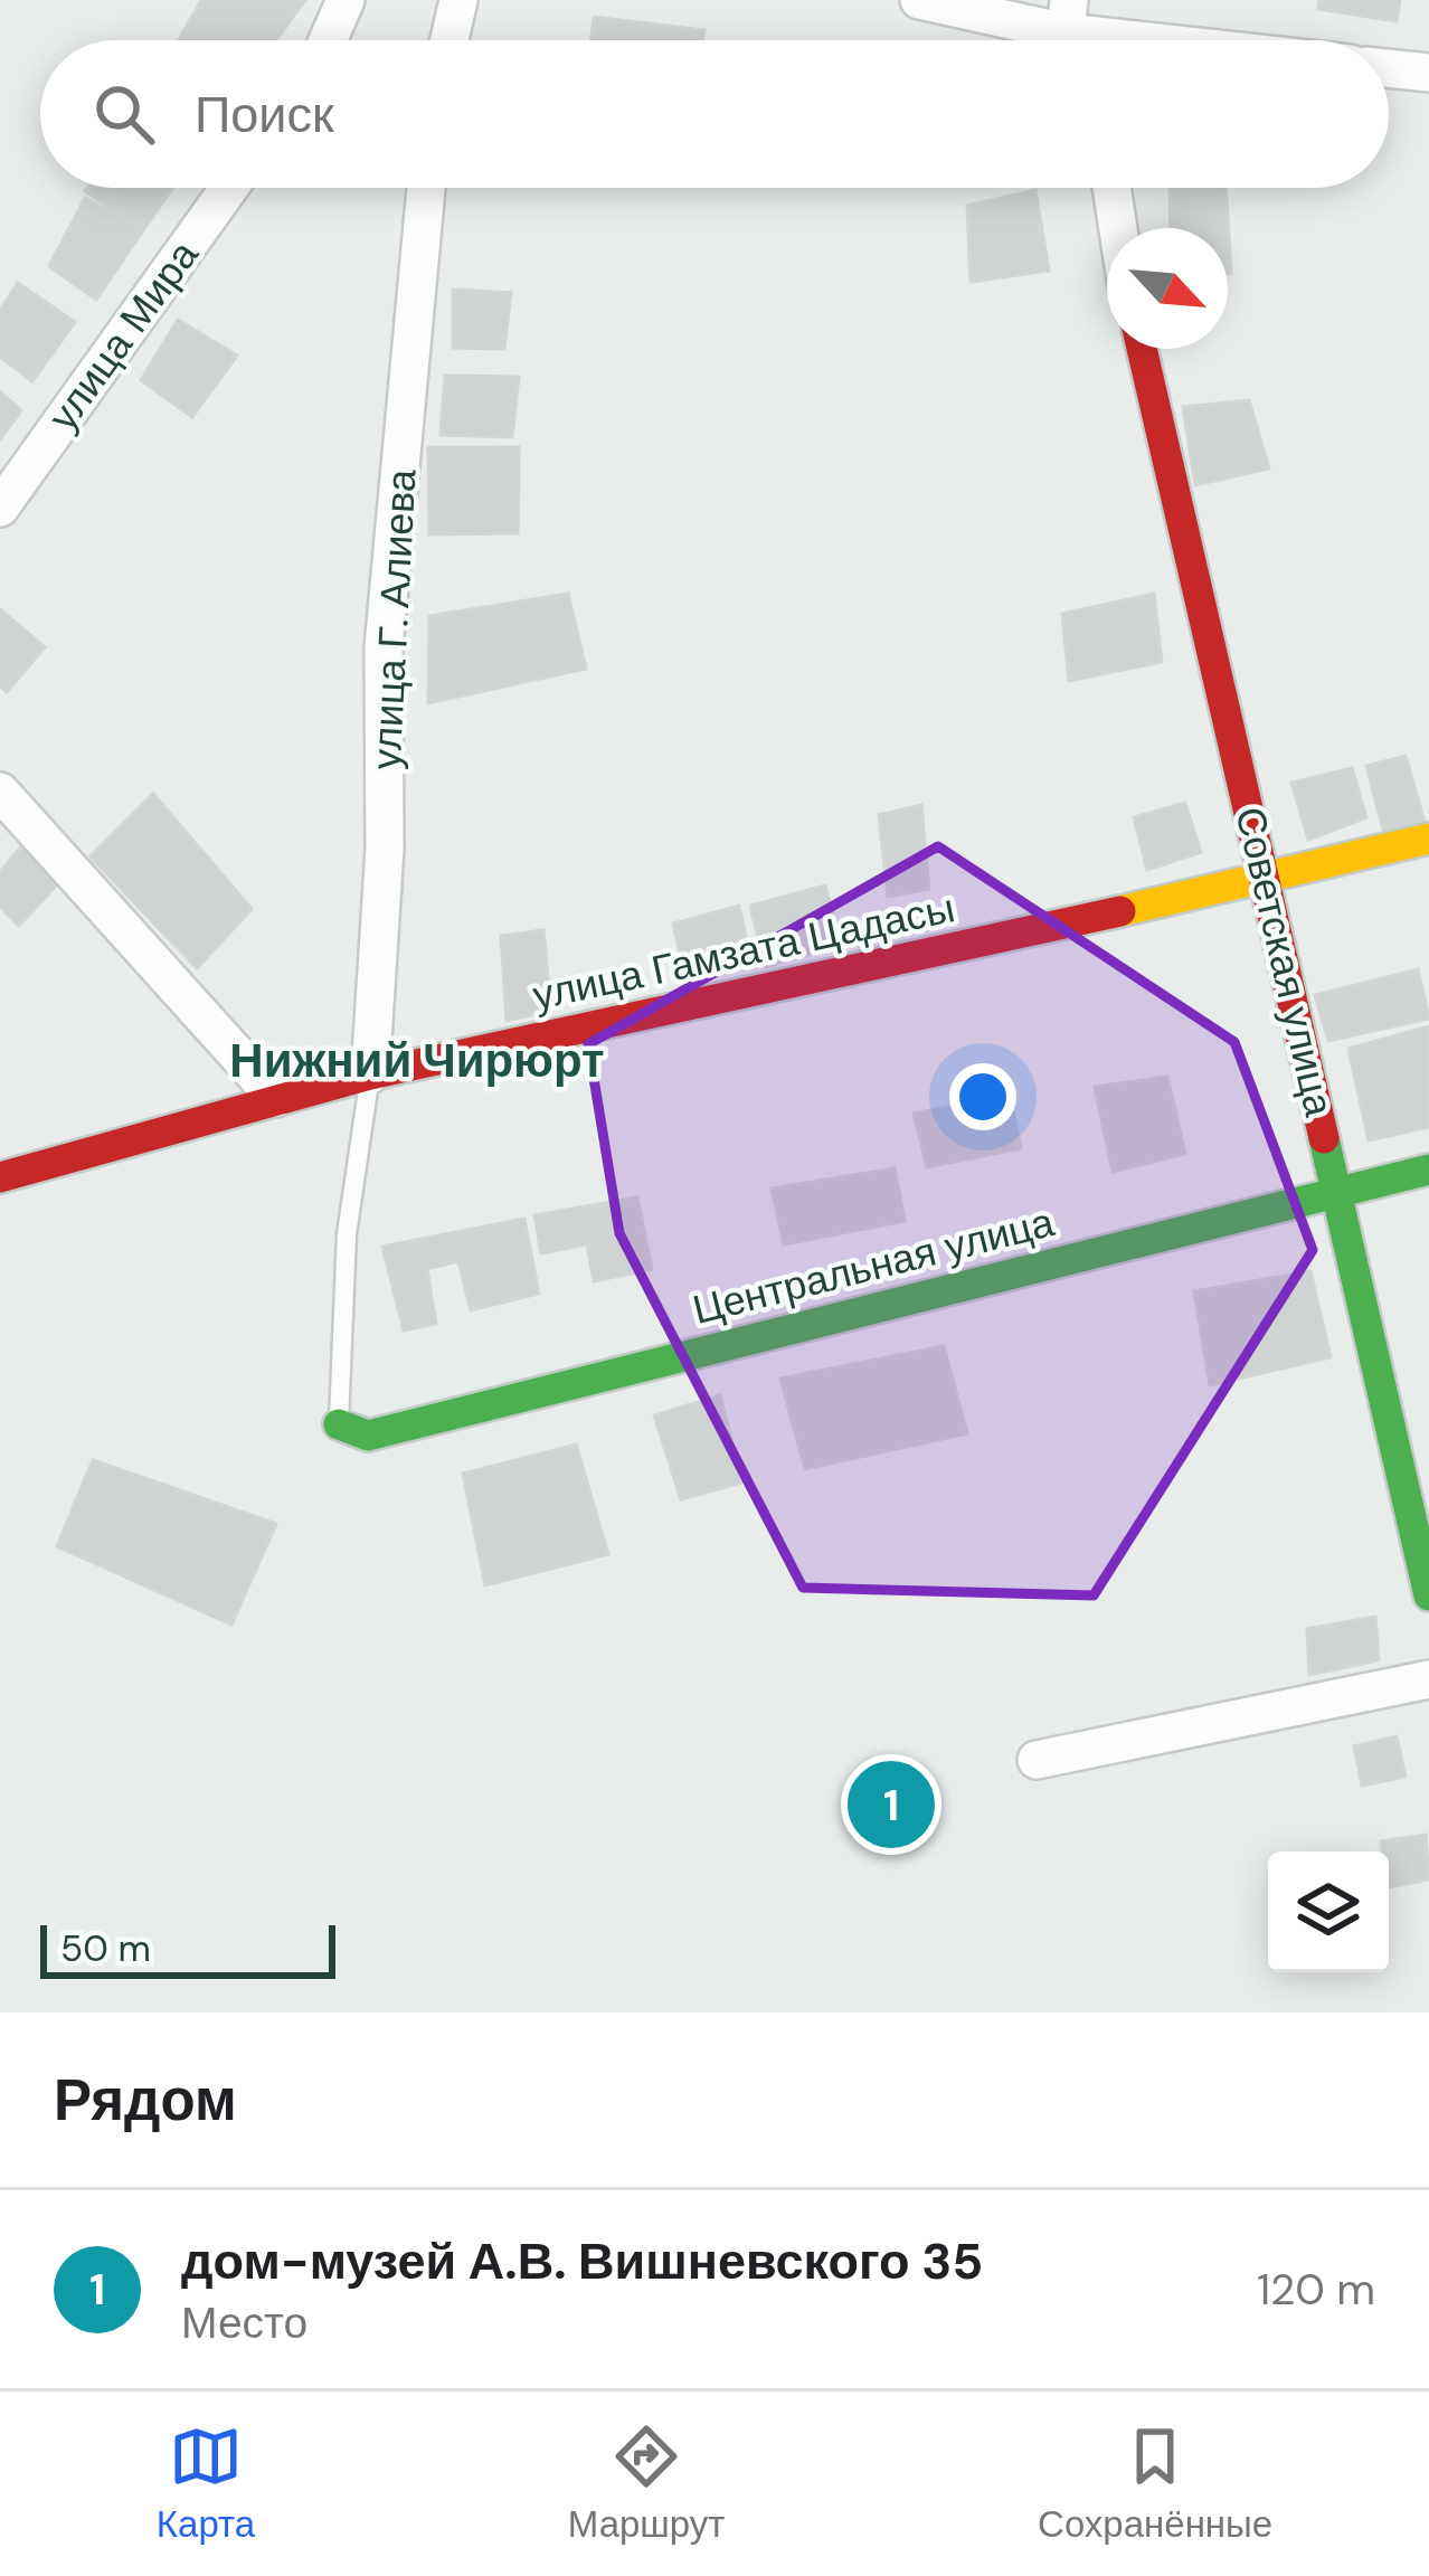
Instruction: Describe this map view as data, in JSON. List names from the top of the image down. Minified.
{"streets":{"street":["улица Мира","улица Г. Алиева","улица Гамзата Цадасы","Советская улица","Центральная улица"]},"crossings":[["улица Г. Алиева","улица Гамзата Цадасы"],["улица Гамзата Цадасы","Советская улица"],["Советская улица","Центральная улица"]],"districts":["Нижний Чирюрт"],"scale_bar":"50 m","north":"bottom right","page":{"search":"Поиск","pins":"1","scale":"50 m","heading":"Рядом","list":[{"mark":"1","name":"дом-музей А.В. Вишневского 35","note":"Место","value":"120 m"}],"nav":["Карта","Маршрут","Сохранённые"]}}
